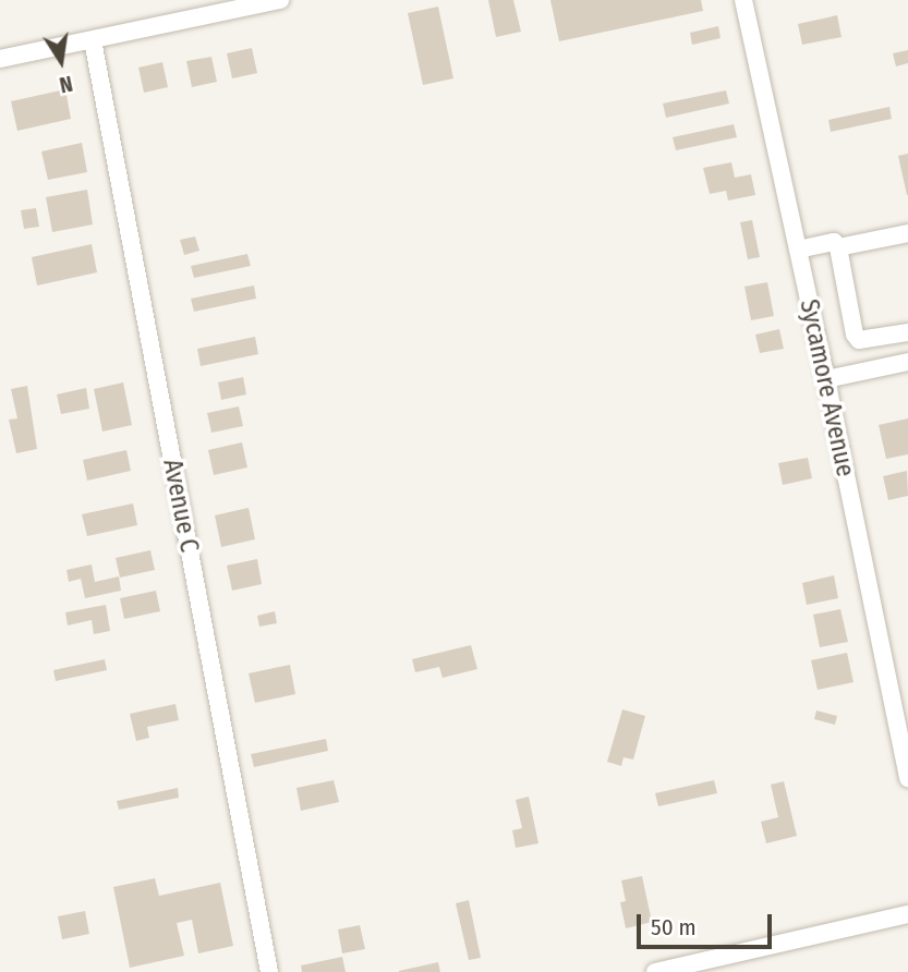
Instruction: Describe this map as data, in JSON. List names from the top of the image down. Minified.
{"streets":{"street":["Sycamore Avenue","Avenue C"]},"scale_bar":"50 m","north":"bottom"}
